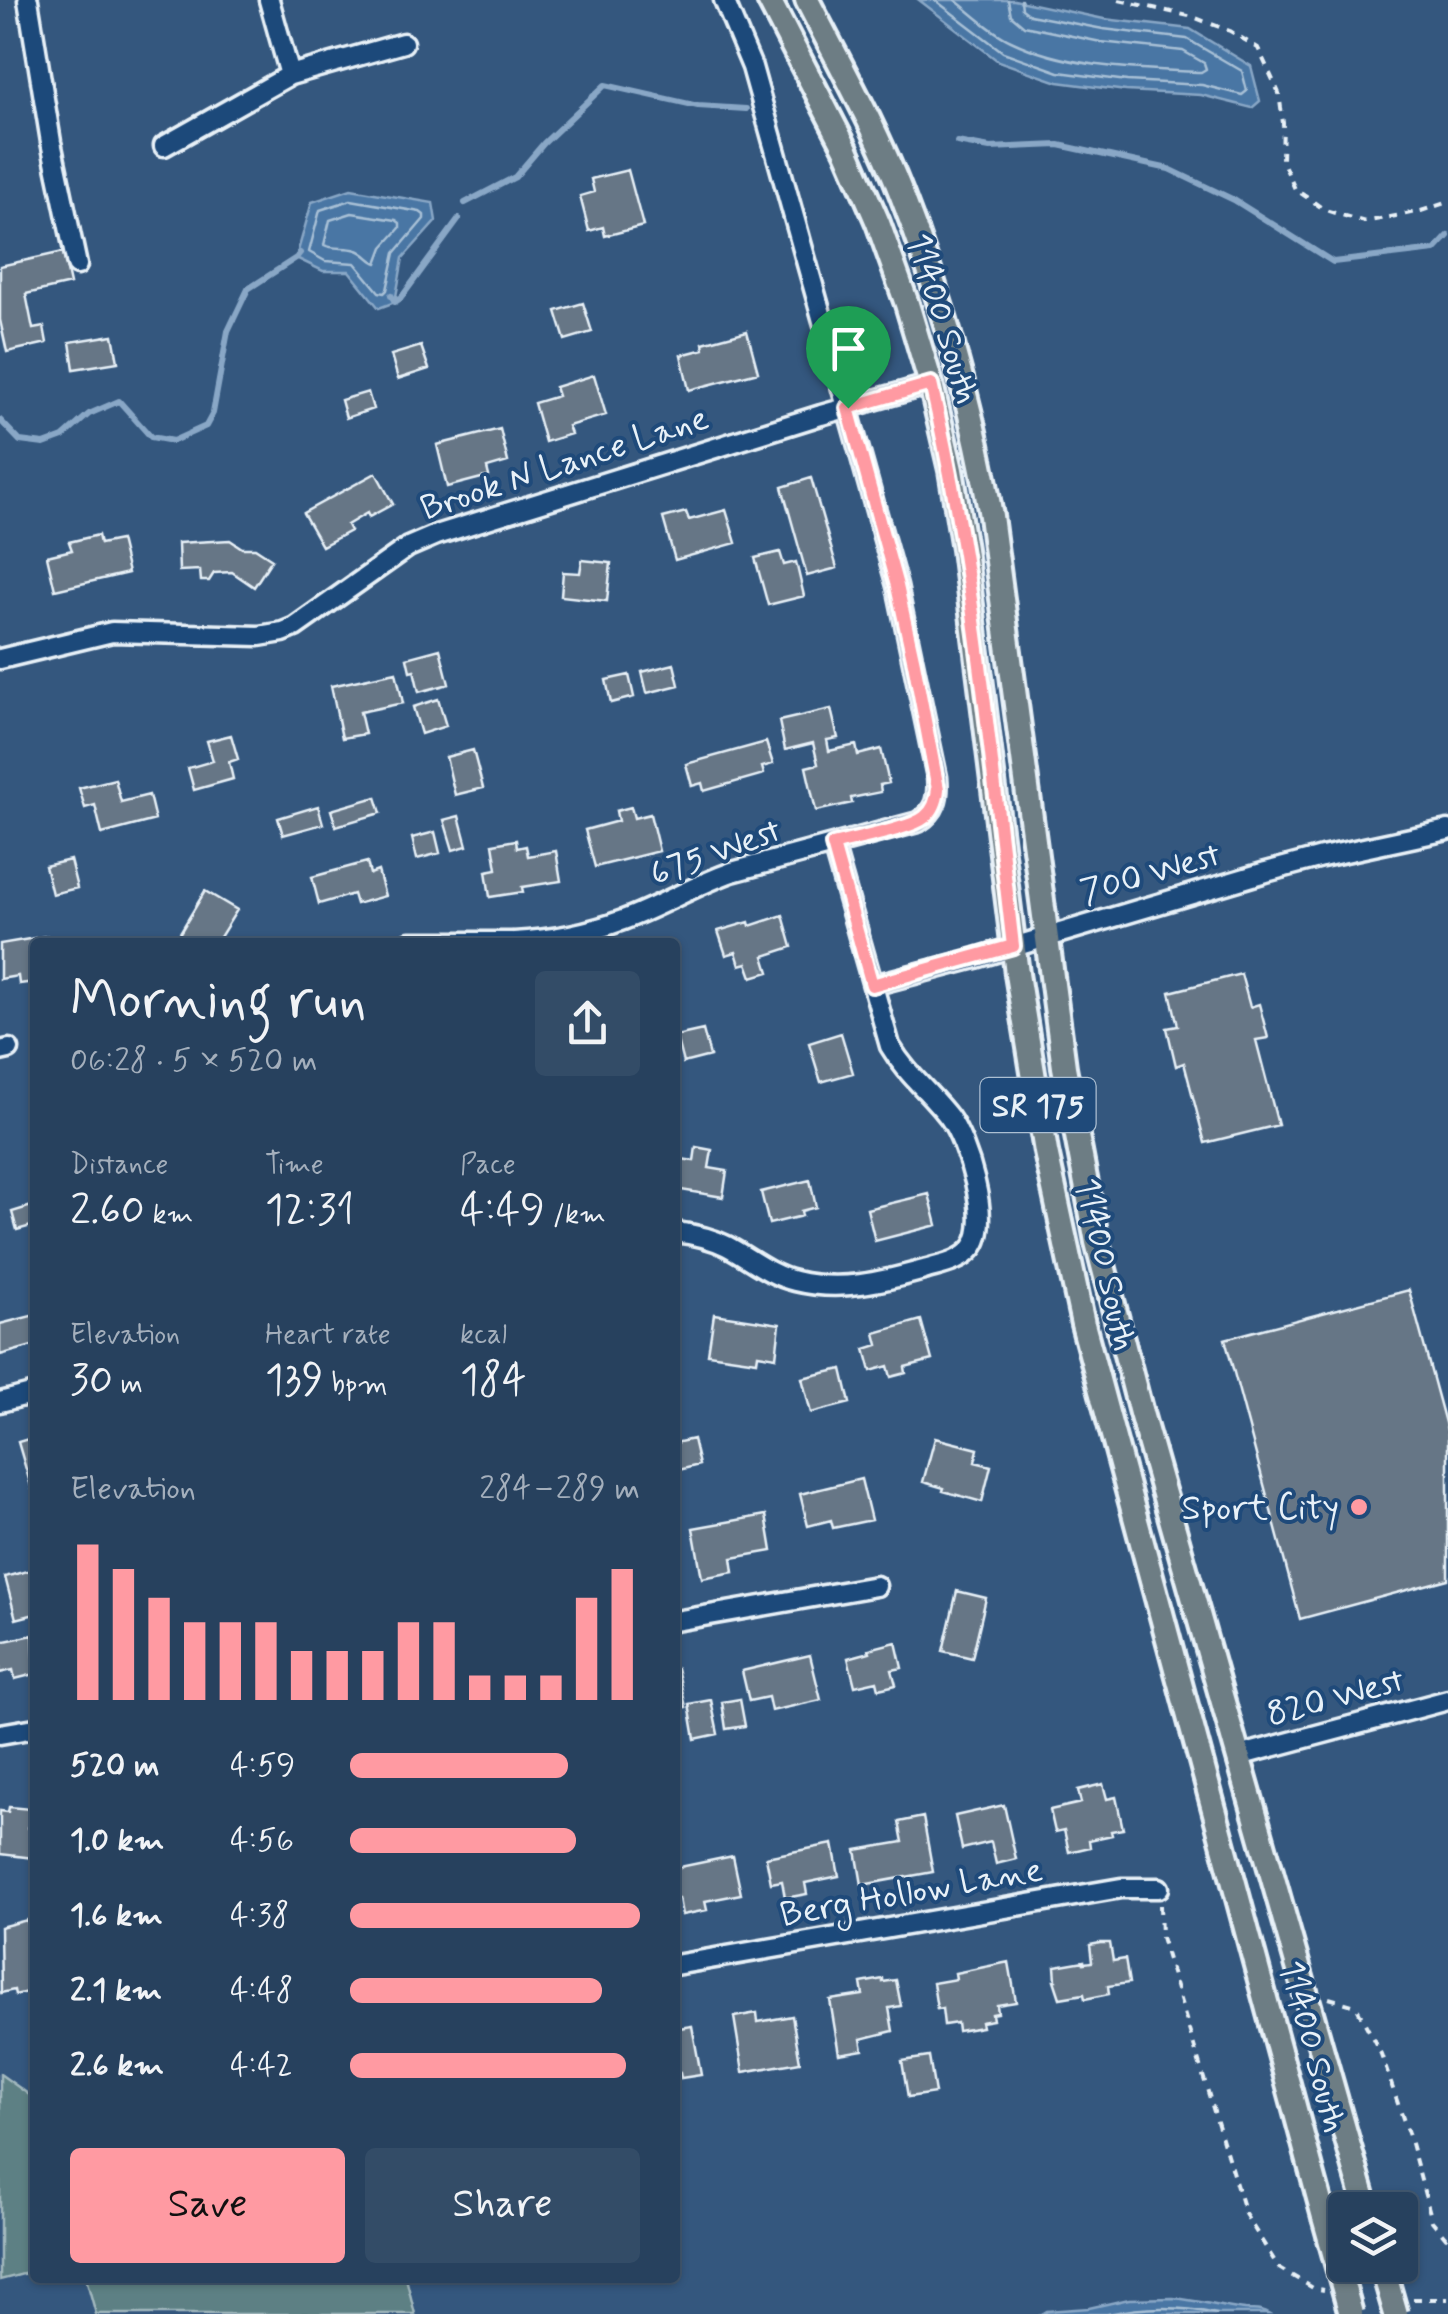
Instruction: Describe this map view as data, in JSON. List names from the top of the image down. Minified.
{"streets":{"main road":["11400 South","SR 175"],"street":["Brook N Lance Lane","675 West","700 West","820 West","Berg Hollow Lane"]},"crossings":[["11400 South","Brook N Lance Lane"],["11400 South","700 West"],["11400 South","820 West"],["Brook N Lance Lane","675 West"]],"places":["Sport City"],"page":{"heading":["Morning run","06:28 · 5 × 520 m"],"stats":[["Distance","2.60 km"],["Time","12:31"],["Pace","4:49 /km"],["Elevation","30 m"],["Heart rate","139 bpm"],["kcal","184"]],"chart":["Elevation","284–289 m"],"list":[{"name":"520 m","note":"4:59"},{"name":"1.0 km","note":"4:56"},{"name":"1.6 km","note":"4:38"},{"name":"2.1 km","note":"4:48"},{"name":"2.6 km","note":"4:42"}],"buttons":["Save","Share"]}}
